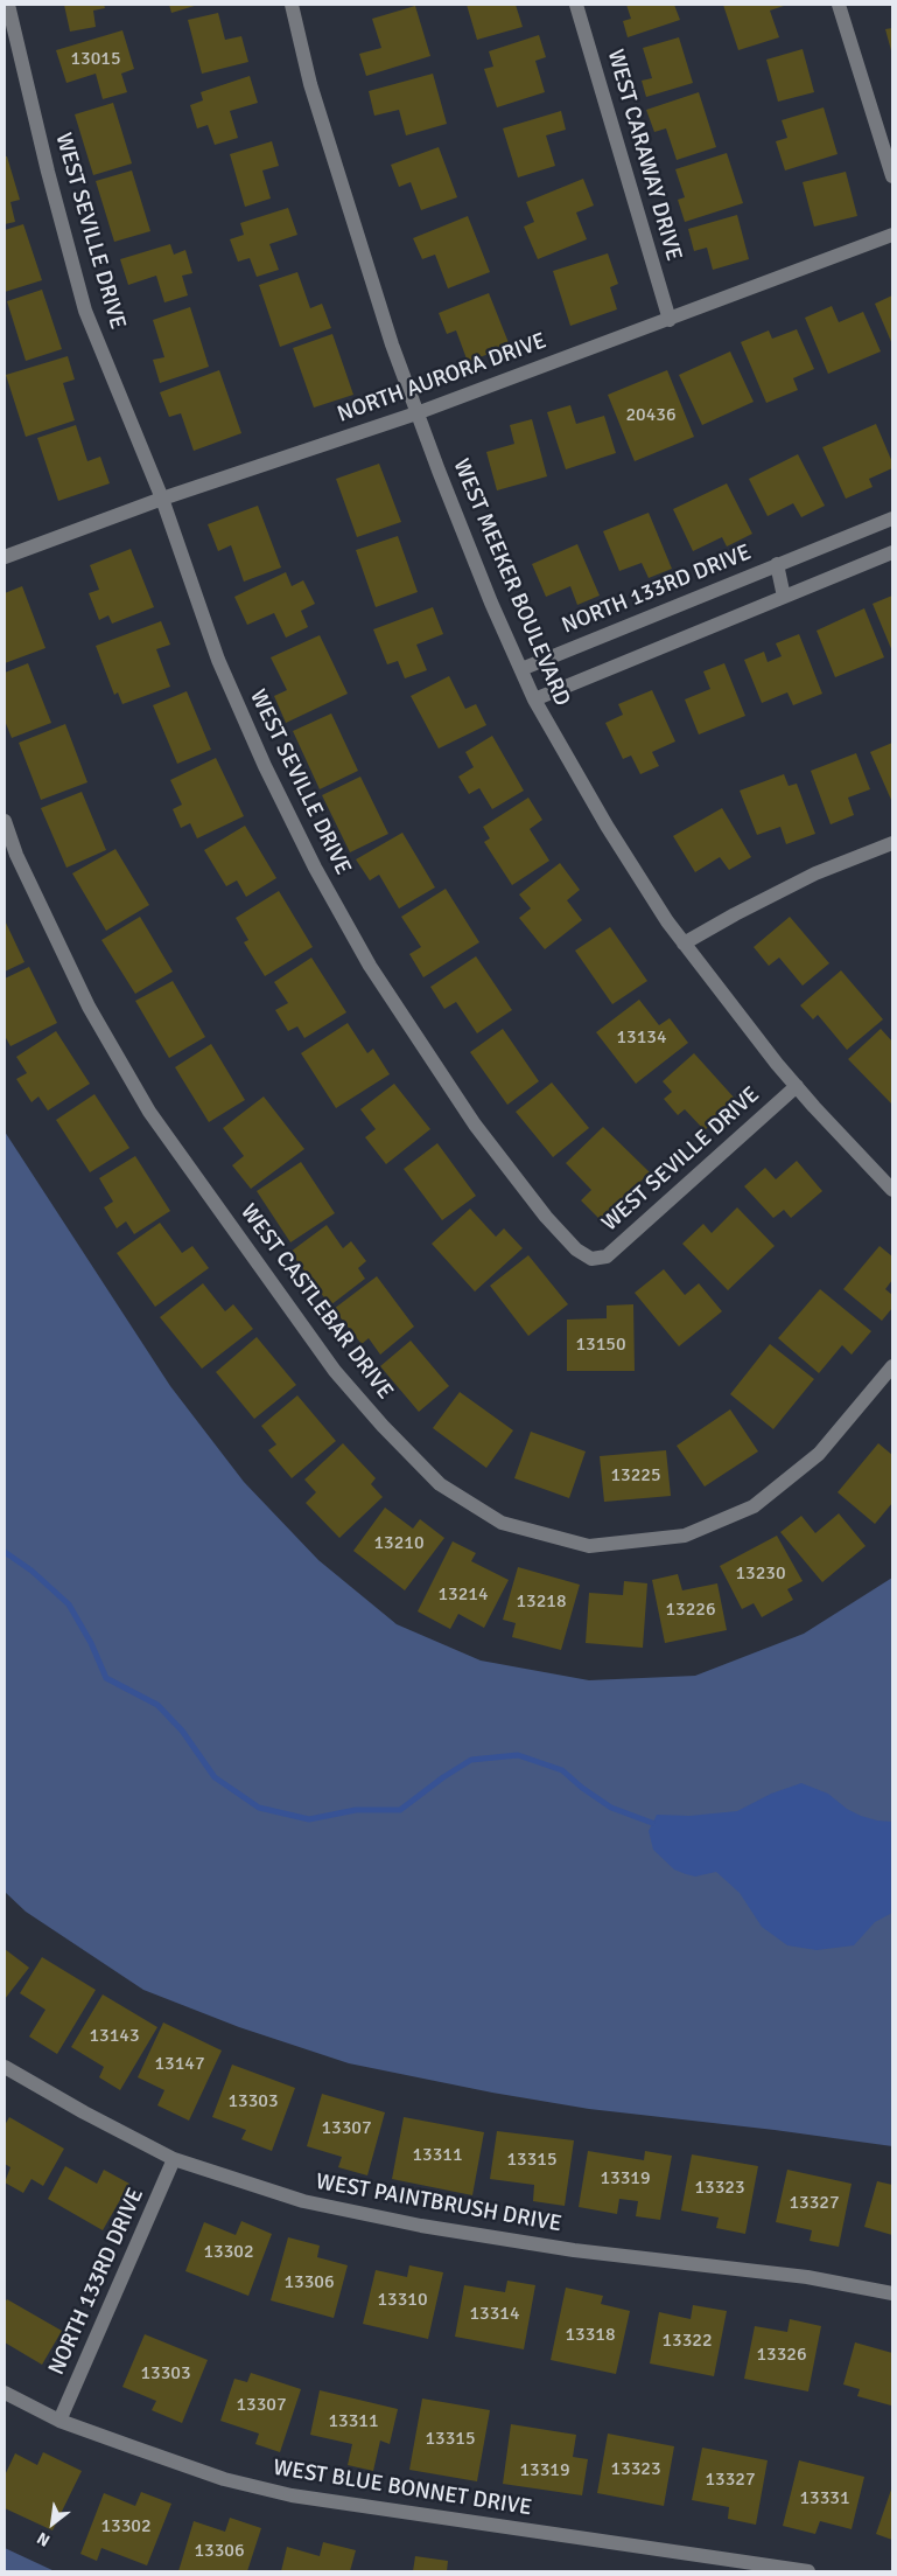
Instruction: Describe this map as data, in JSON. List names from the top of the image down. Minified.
{"streets":{"street":["WEST CARAWAY DRIVE","WEST SEVILLE DRIVE","NORTH AURORA DRIVE","WEST MEEKER BOULEVARD","NORTH 133RD DRIVE","WEST CASTLEBAR DRIVE","WEST PAINTBRUSH DRIVE","WEST BLUE BONNET DRIVE"]},"crossings":[["WEST CARAWAY DRIVE","NORTH AURORA DRIVE"],["WEST SEVILLE DRIVE","NORTH AURORA DRIVE"],["WEST SEVILLE DRIVE","WEST MEEKER BOULEVARD"],["NORTH AURORA DRIVE","WEST MEEKER BOULEVARD"],["WEST MEEKER BOULEVARD","NORTH 133RD DRIVE"],["NORTH 133RD DRIVE","WEST PAINTBRUSH DRIVE"],["NORTH 133RD DRIVE","WEST BLUE BONNET DRIVE"]],"house_numbers":["13015","20436","13134","13150","13225","13210","13230","13214","13218","13226","13143","13147","13303","13307","13311","13315","13319","13323","13327","13302","13306","13310","13314","13318","13322","13326","13303","13307","13311","13315","13323","13319","13327","13331","13302","13306"],"north":"bottom left"}
